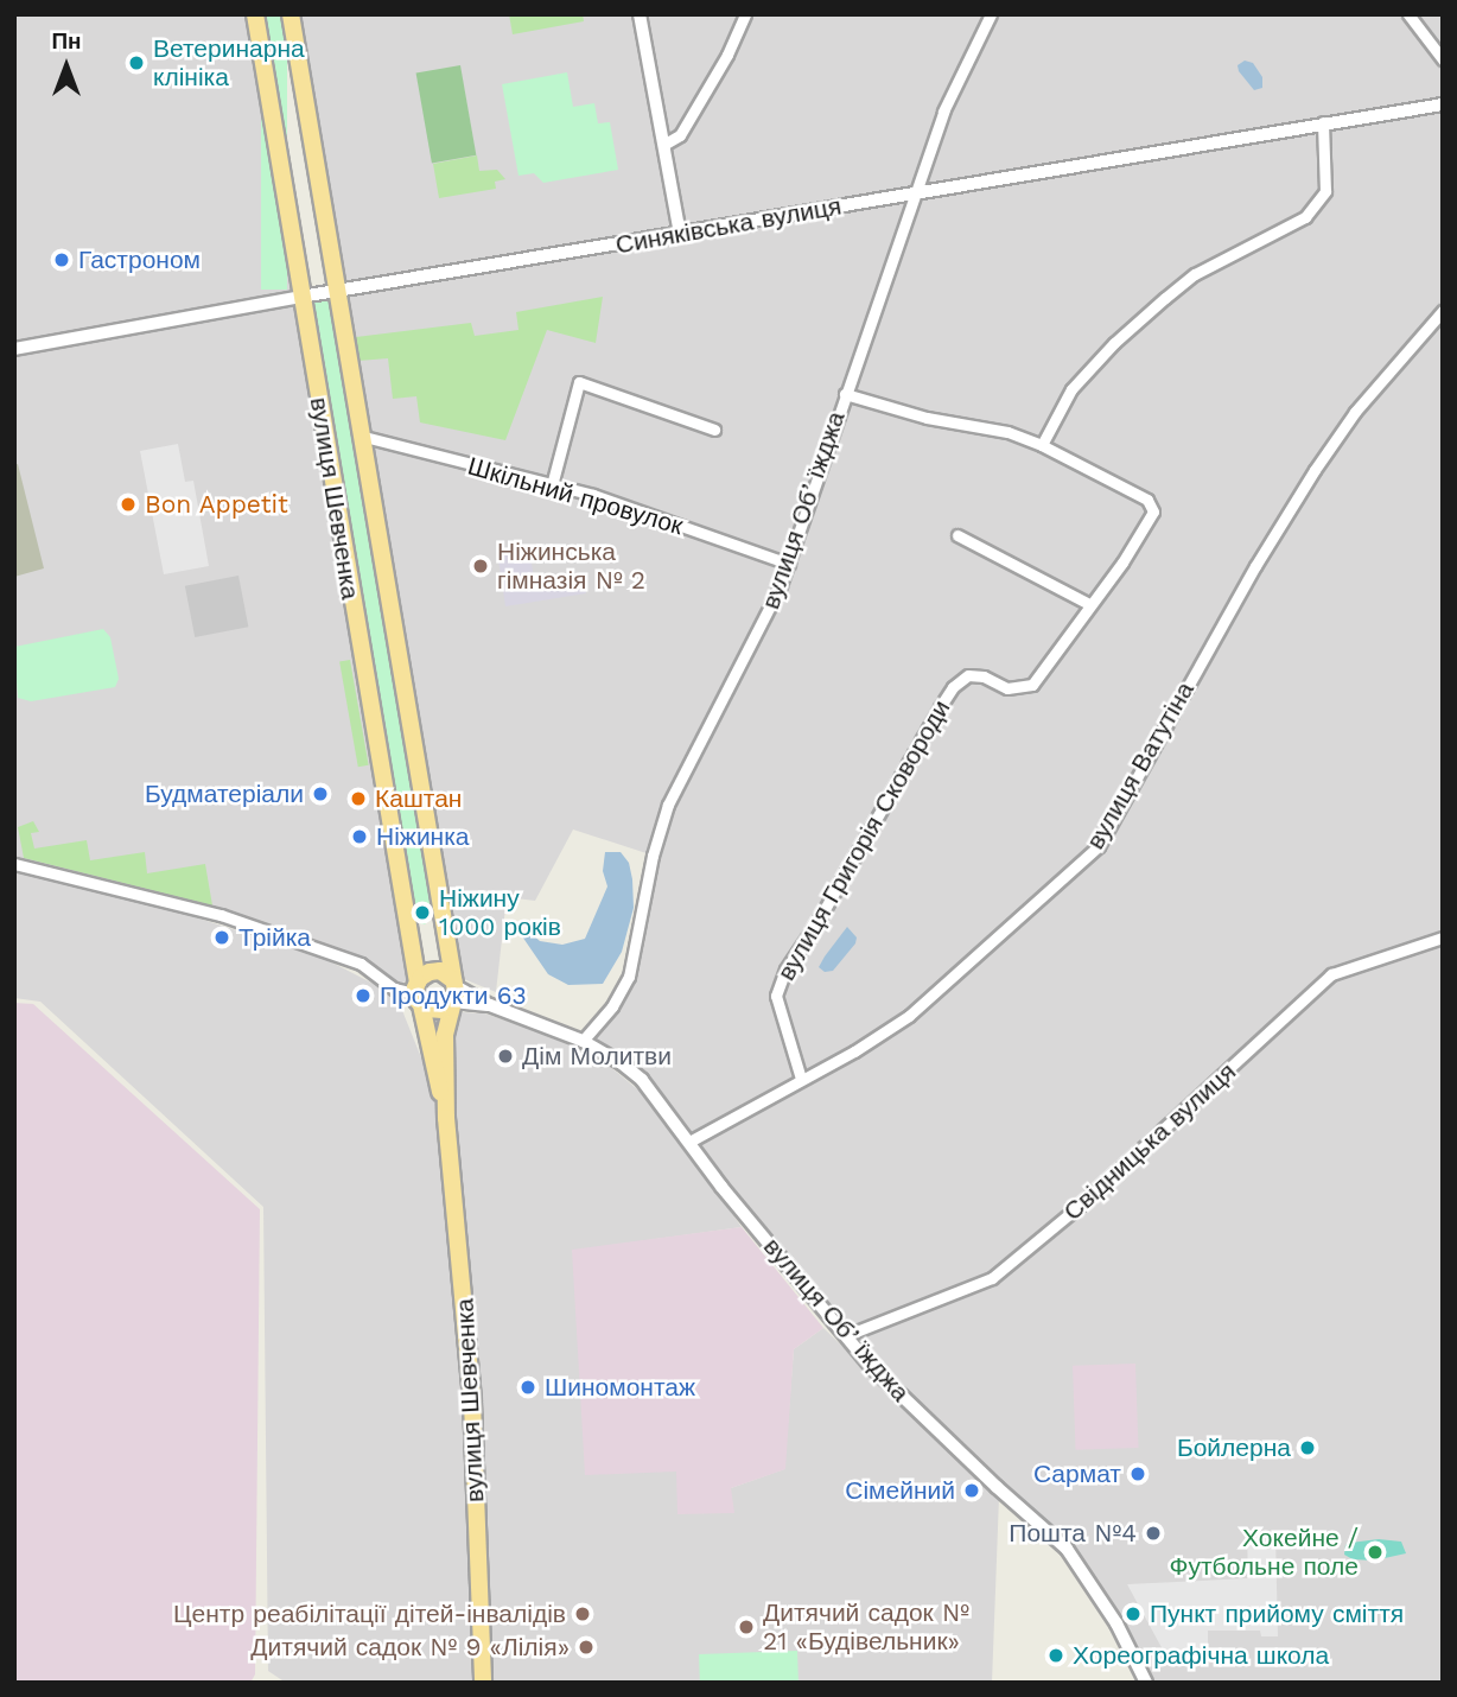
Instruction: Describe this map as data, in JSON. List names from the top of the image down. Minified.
{"streets":{"main road":["вулиця Шевченка"],"street":["Синяківська вулиця","Шкільний провулок","вулиця Обʼїжджа","вулиця Ватутіна","вулиця Григорія Сковороди","Свідницька вулиця"]},"crossings":[["Синяківська вулиця","вулиця Шевченка"],["Синяківська вулиця","вулиця Обʼїжджа"],["Шкільний провулок","вулиця Шевченка"],["Шкільний провулок","вулиця Обʼїжджа"],["вулиця Шевченка","вулиця Обʼїжджа"],["вулиця Обʼїжджа","вулиця Ватутіна"],["вулиця Обʼїжджа","вулиця Григорія Сковороди"],["вулиця Обʼїжджа","Свідницька вулиця"],["вулиця Ватутіна","вулиця Григорія Сковороди"]],"places":["Ветеринарна клініка","Гастроном","Bon Appetit","Ніжинська гімназія № 2","Будматеріали","Каштан","Ніжинка","Ніжину 1000 років","Трійка","Продукти 63","Дім Молитви","Шиномонтаж","Бойлерна","Сармат","Сімейний","Пошта №4","Хокейне / Футбольне поле","Центр реабілітації дітей-інвалідів","Пункт прийому сміття","Дитячий садок № 21 «Будівельник»","Дитячий садок № 9 «Лілія»","Хореографічна школа"],"north":"top"}
